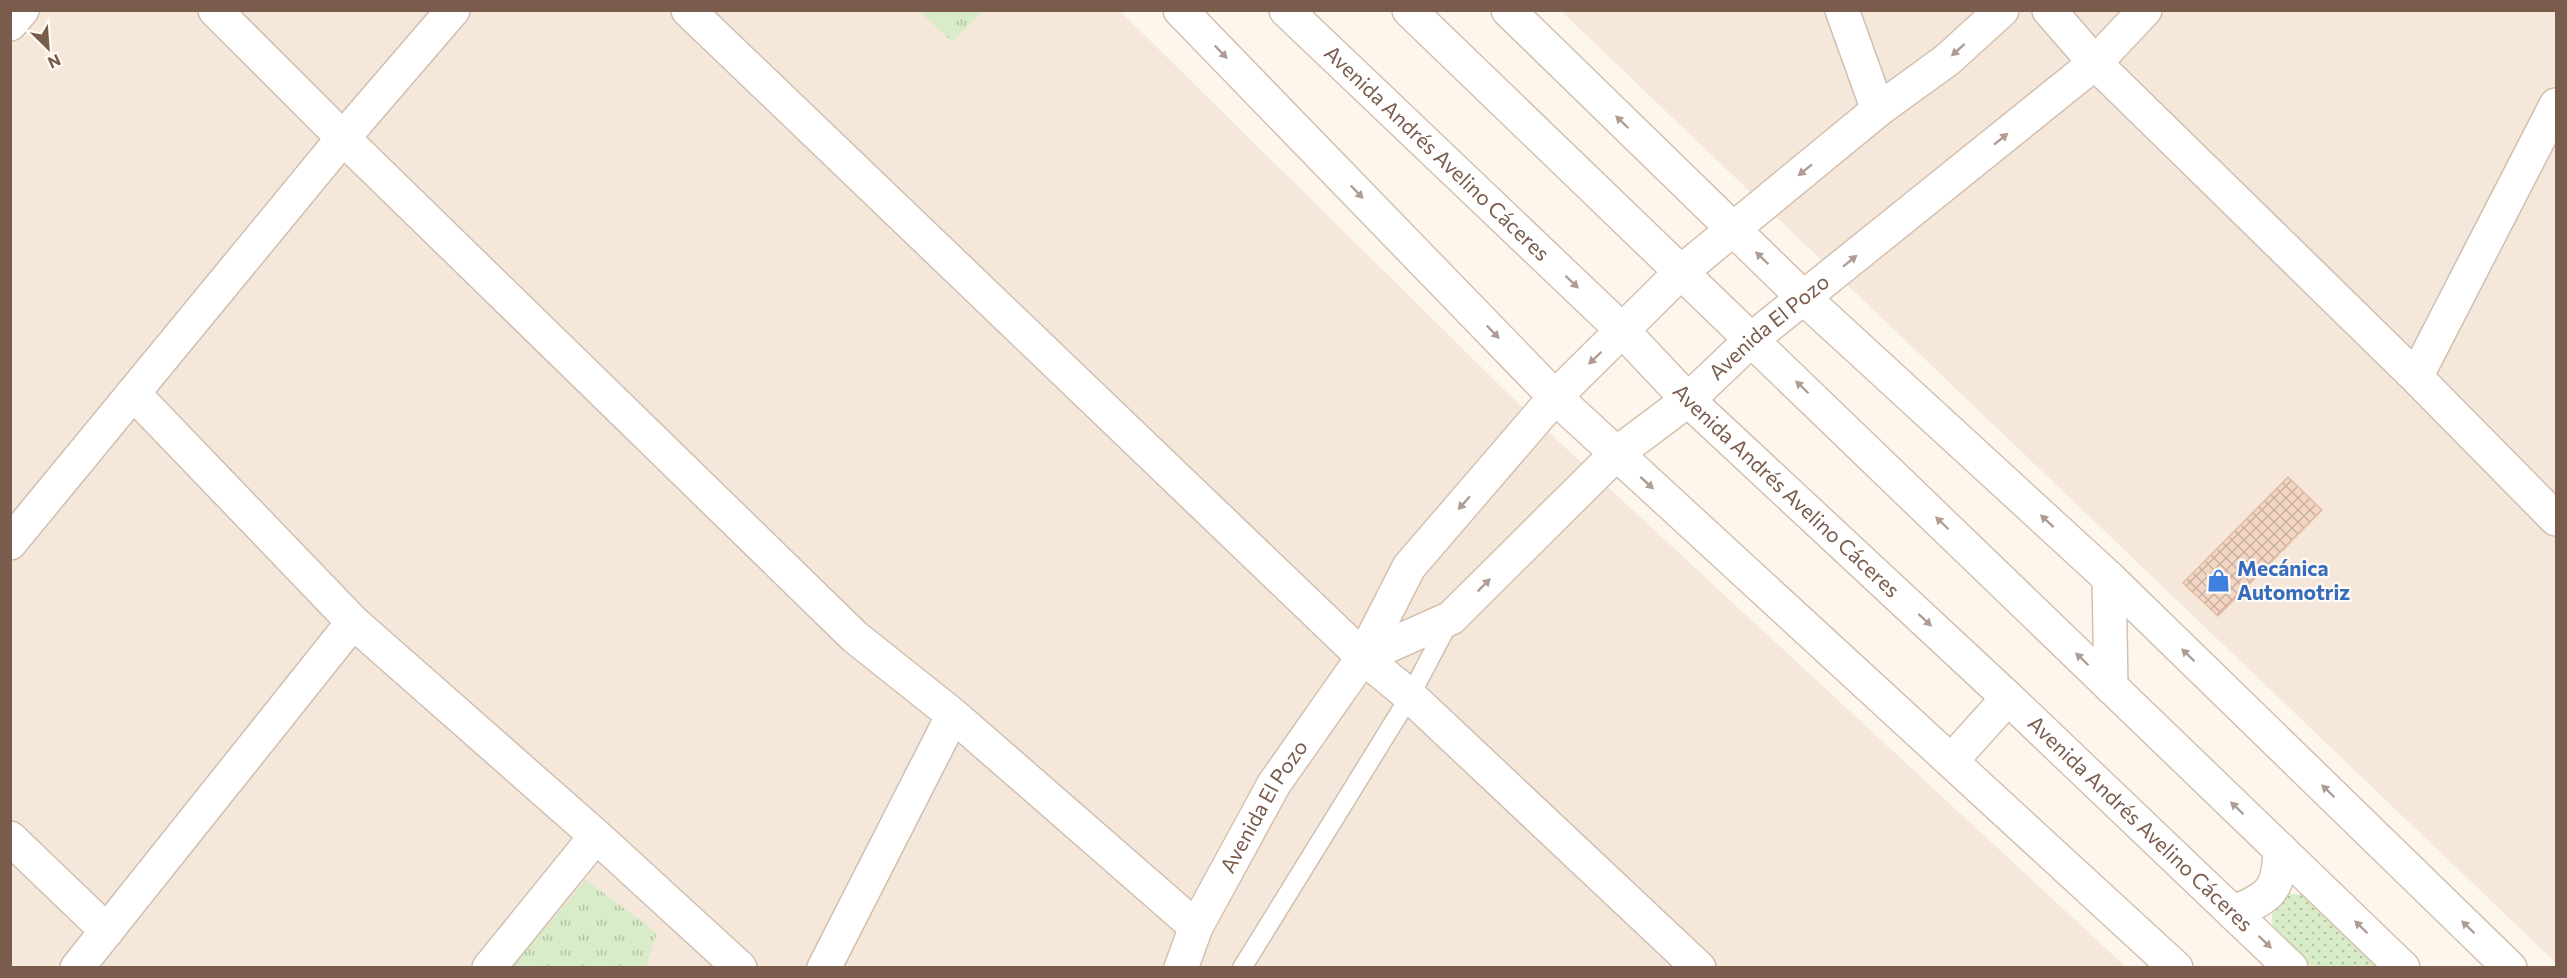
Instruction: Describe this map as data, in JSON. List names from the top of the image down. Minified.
{"streets":{"street":["Avenida Andrés Avelino Cáceres","Avenida El Pozo"]},"crossings":[["Avenida Andrés Avelino Cáceres","Avenida El Pozo"]],"places":{"shop":["Mecánica Automotriz"]},"north":"bottom right"}
